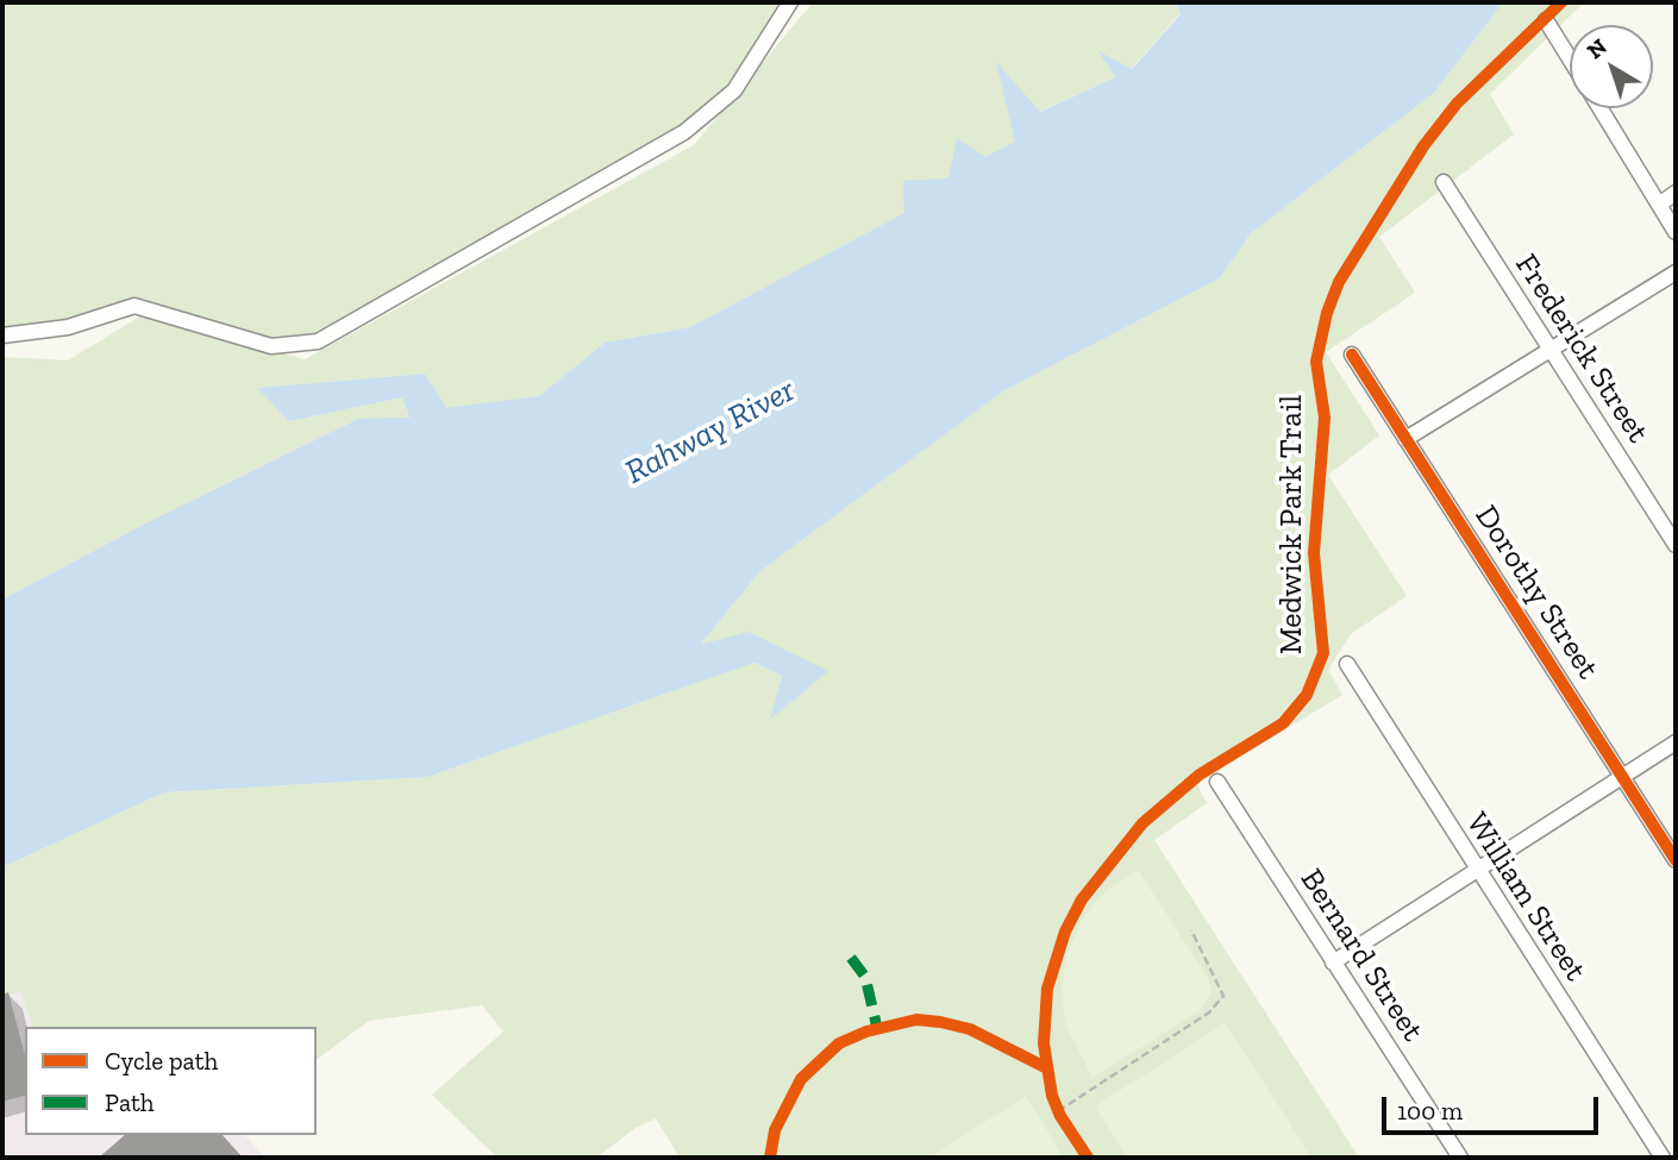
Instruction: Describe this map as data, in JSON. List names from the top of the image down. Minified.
{"streets":{"street":["Frederick Street","Dorothy Street","William Street","Bernard Street"],"cycle path":["Medwick Park Trail"]},"water":["Rahway River"],"legend":["Cycle path","Path"],"scale_bar":"100 m","north":"top left"}
